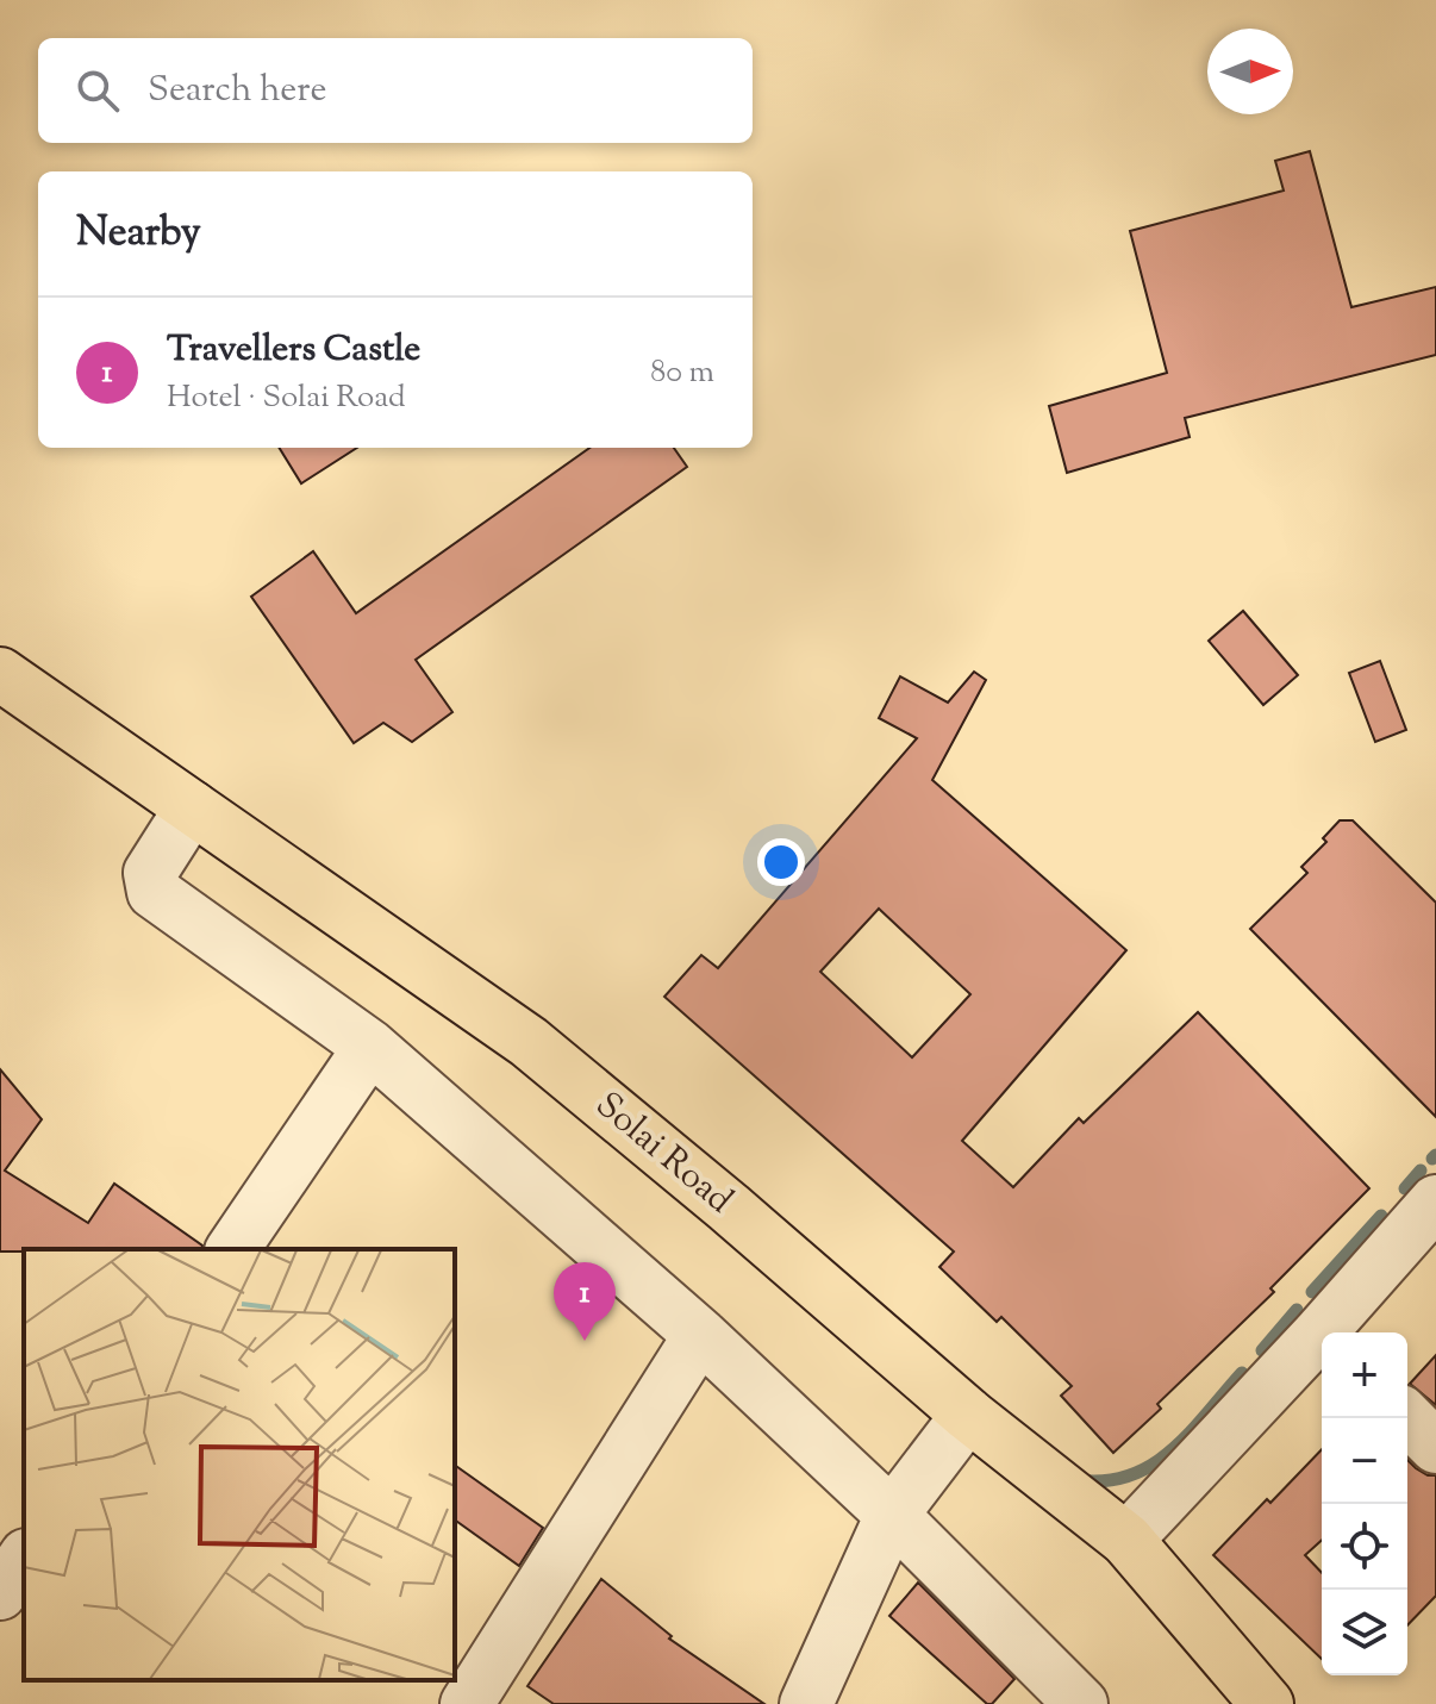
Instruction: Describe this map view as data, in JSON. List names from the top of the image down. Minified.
{"streets":{"highway":["Solai Road"]},"north":"right","page":{"search":"Search here","heading":"Nearby","list":[{"mark":"1","name":"Travellers Castle","note":"Hotel · Solai Road","value":"80 m"}],"pins":"1","map_buttons":["+","−"]}}
